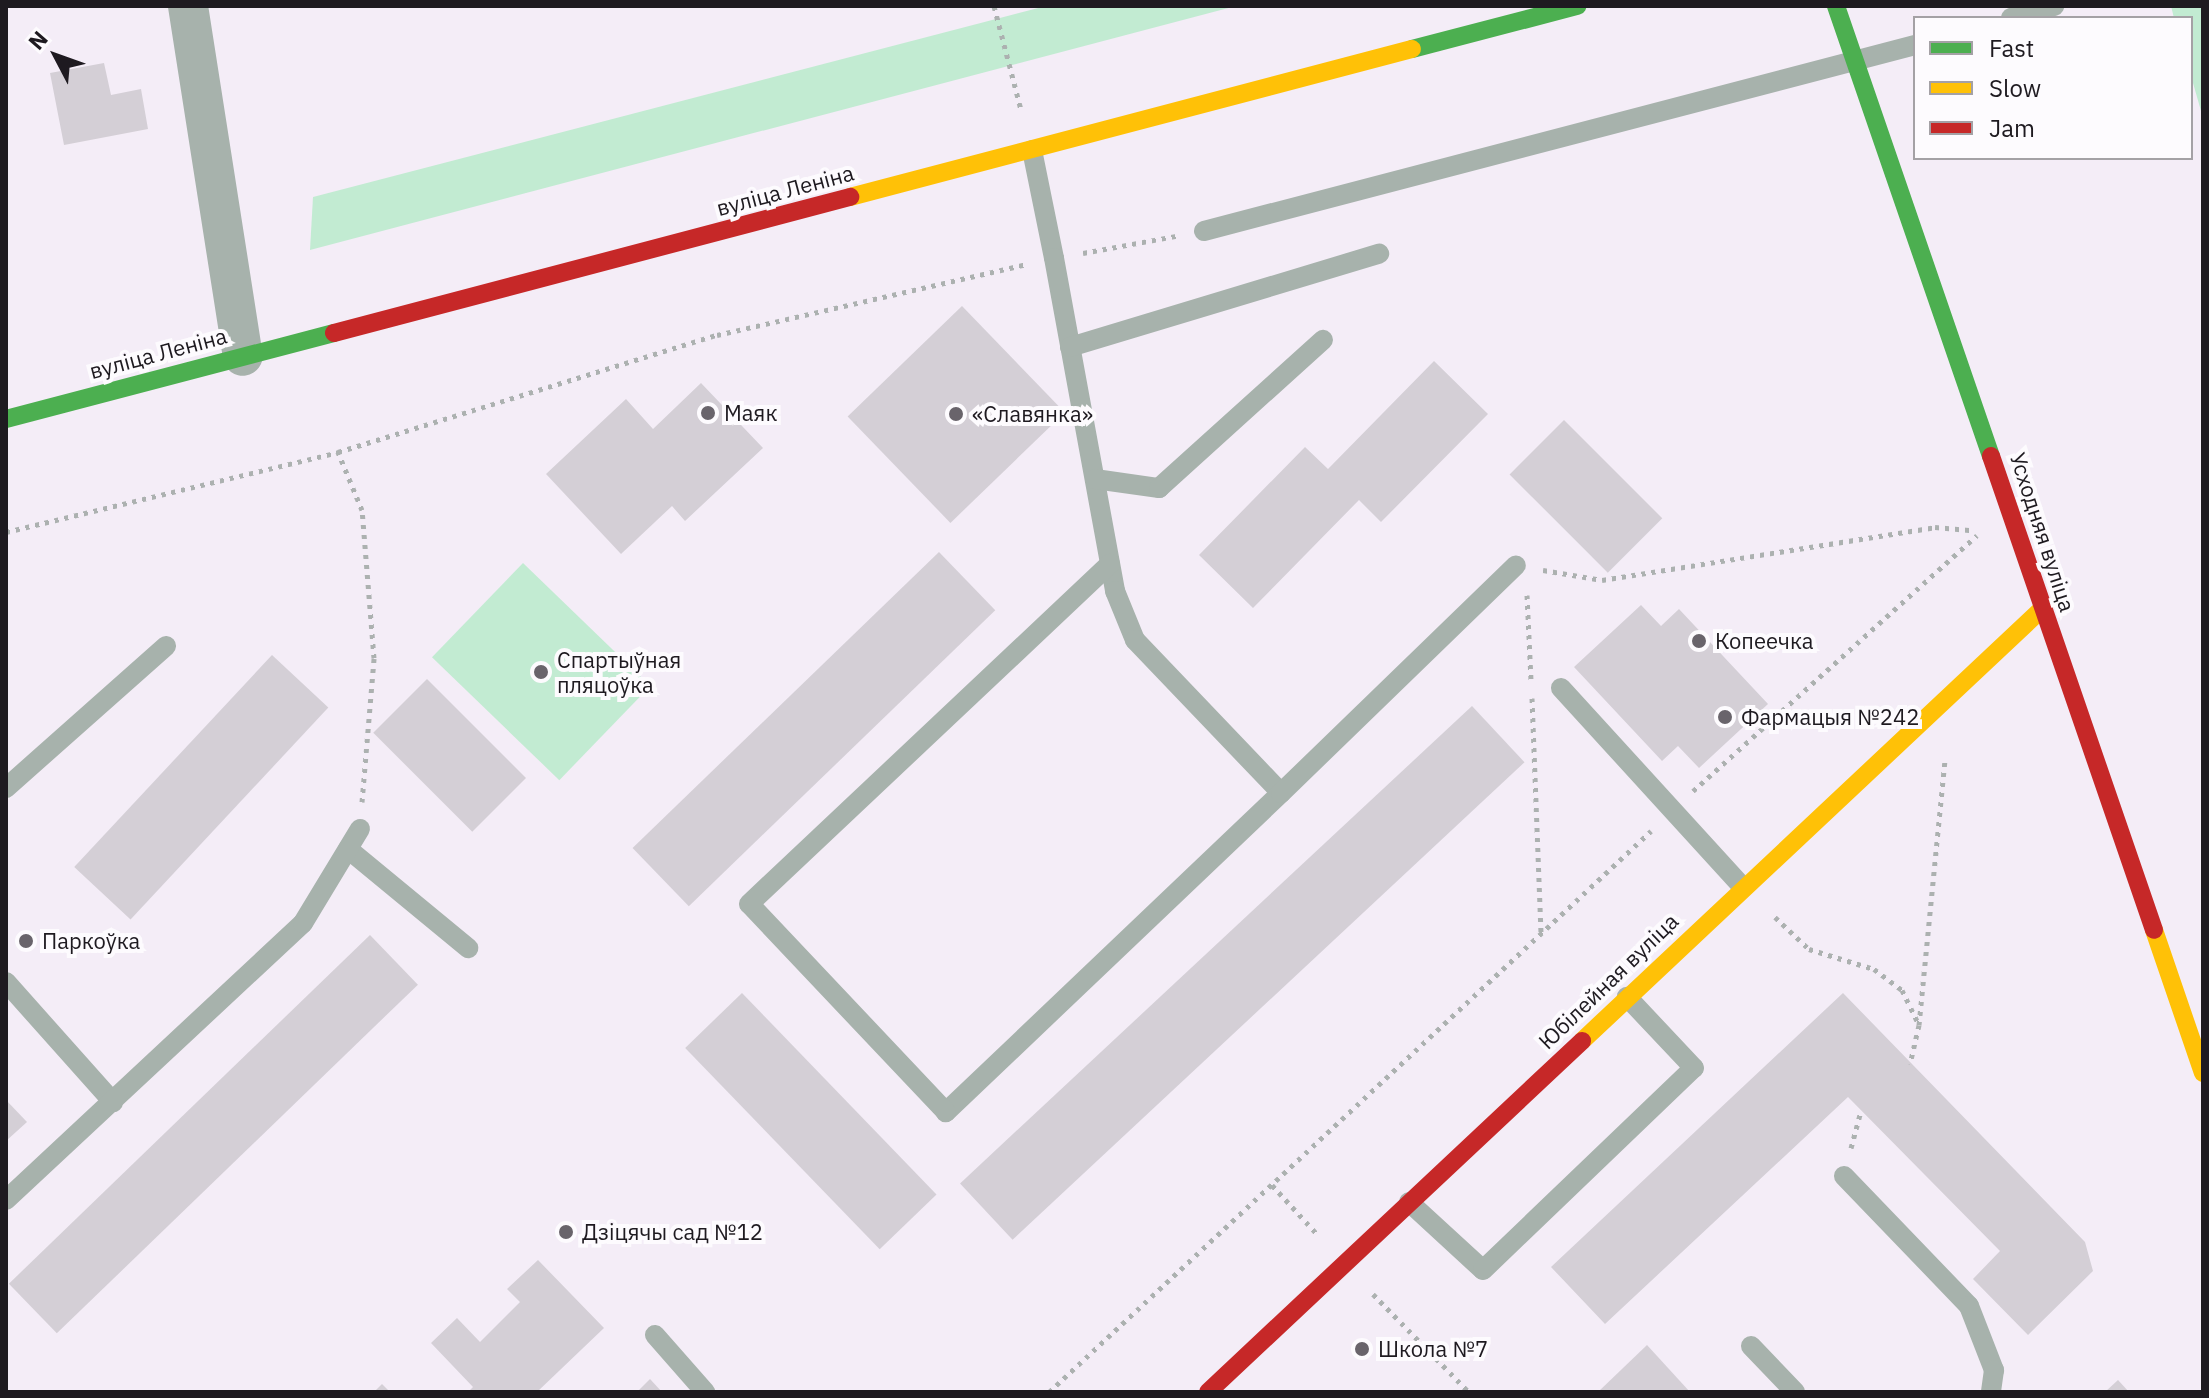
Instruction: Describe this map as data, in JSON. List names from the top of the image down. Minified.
{"streets":{"main road":["вуліца Леніна","Усходняя вуліца","Юбілейная вуліца"]},"crossings":[["Усходняя вуліца","Юбілейная вуліца"]],"places":["Маяк","«Славянка»","Копеечка","Спартыўная пляцоўка","Фармацыя №242","Паркоўка","Дзіцячы сад №12","Школа №7"],"legend":["Fast","Slow","Jam"],"north":"top left"}
